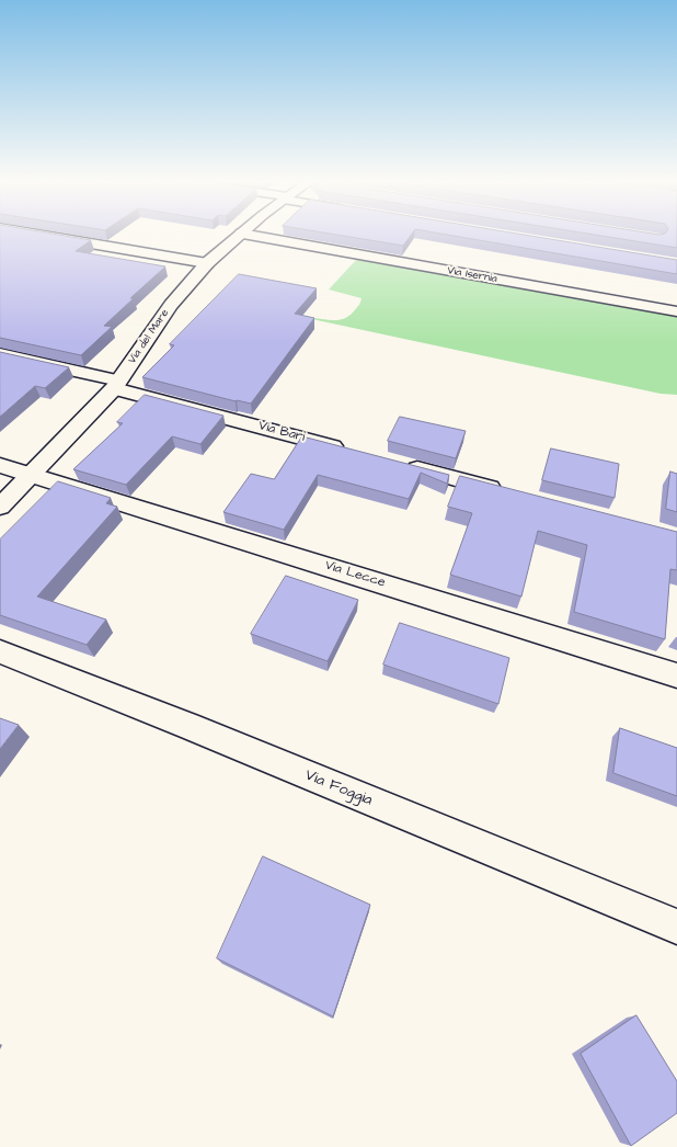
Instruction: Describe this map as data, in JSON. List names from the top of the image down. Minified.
{"streets":{"street":["Via Isernia","Via del Mare","Via Bari","Via Lecce","Via Foggia"]},"crossings":[["Via del Mare","Via Bari"],["Via del Mare","Via Lecce"]]}
